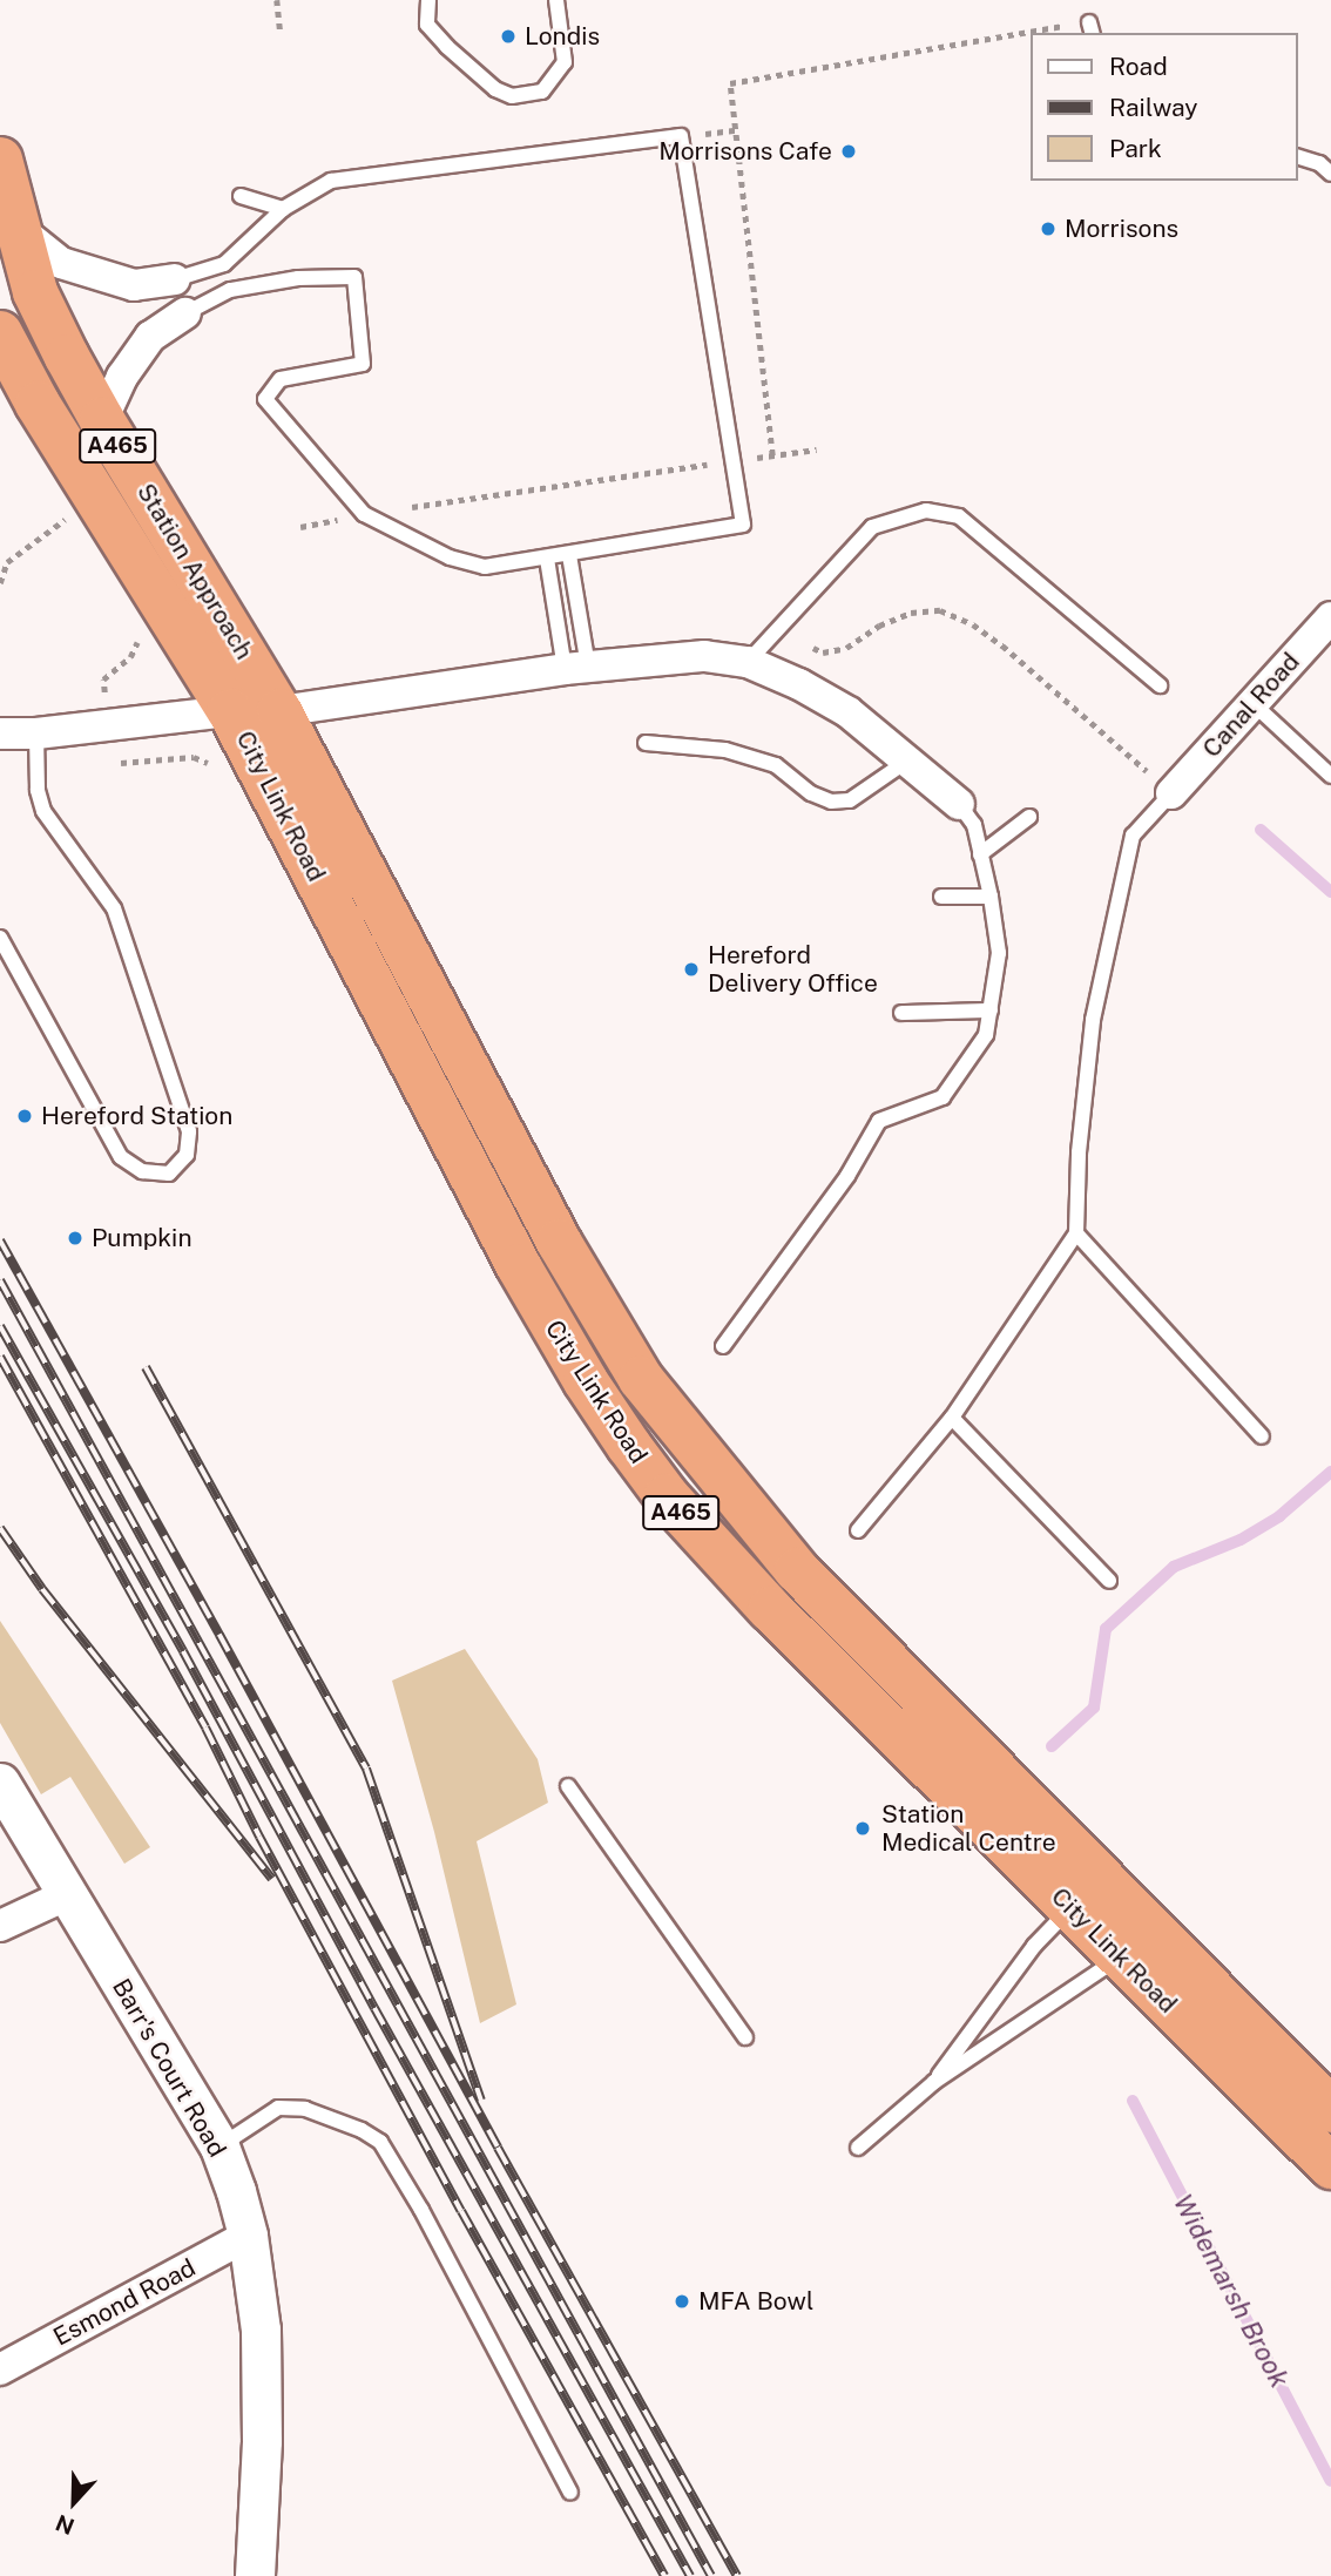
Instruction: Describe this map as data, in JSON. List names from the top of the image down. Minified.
{"streets":{"highway":["A465","Station Approach","City Link Road"],"street":["Canal Road","Barr's Court Road","Esmond Road"]},"crossings":[["Station Approach","City Link Road"],["Barr's Court Road","Esmond Road"]],"water":["Widemarsh Brook"],"places":["Londis","Morrisons Cafe","Morrisons","Hereford Delivery Office","Hereford Station","Pumpkin","Station Medical Centre","MFA Bowl"],"legend":["Road","Railway","Park"],"north":"bottom"}
